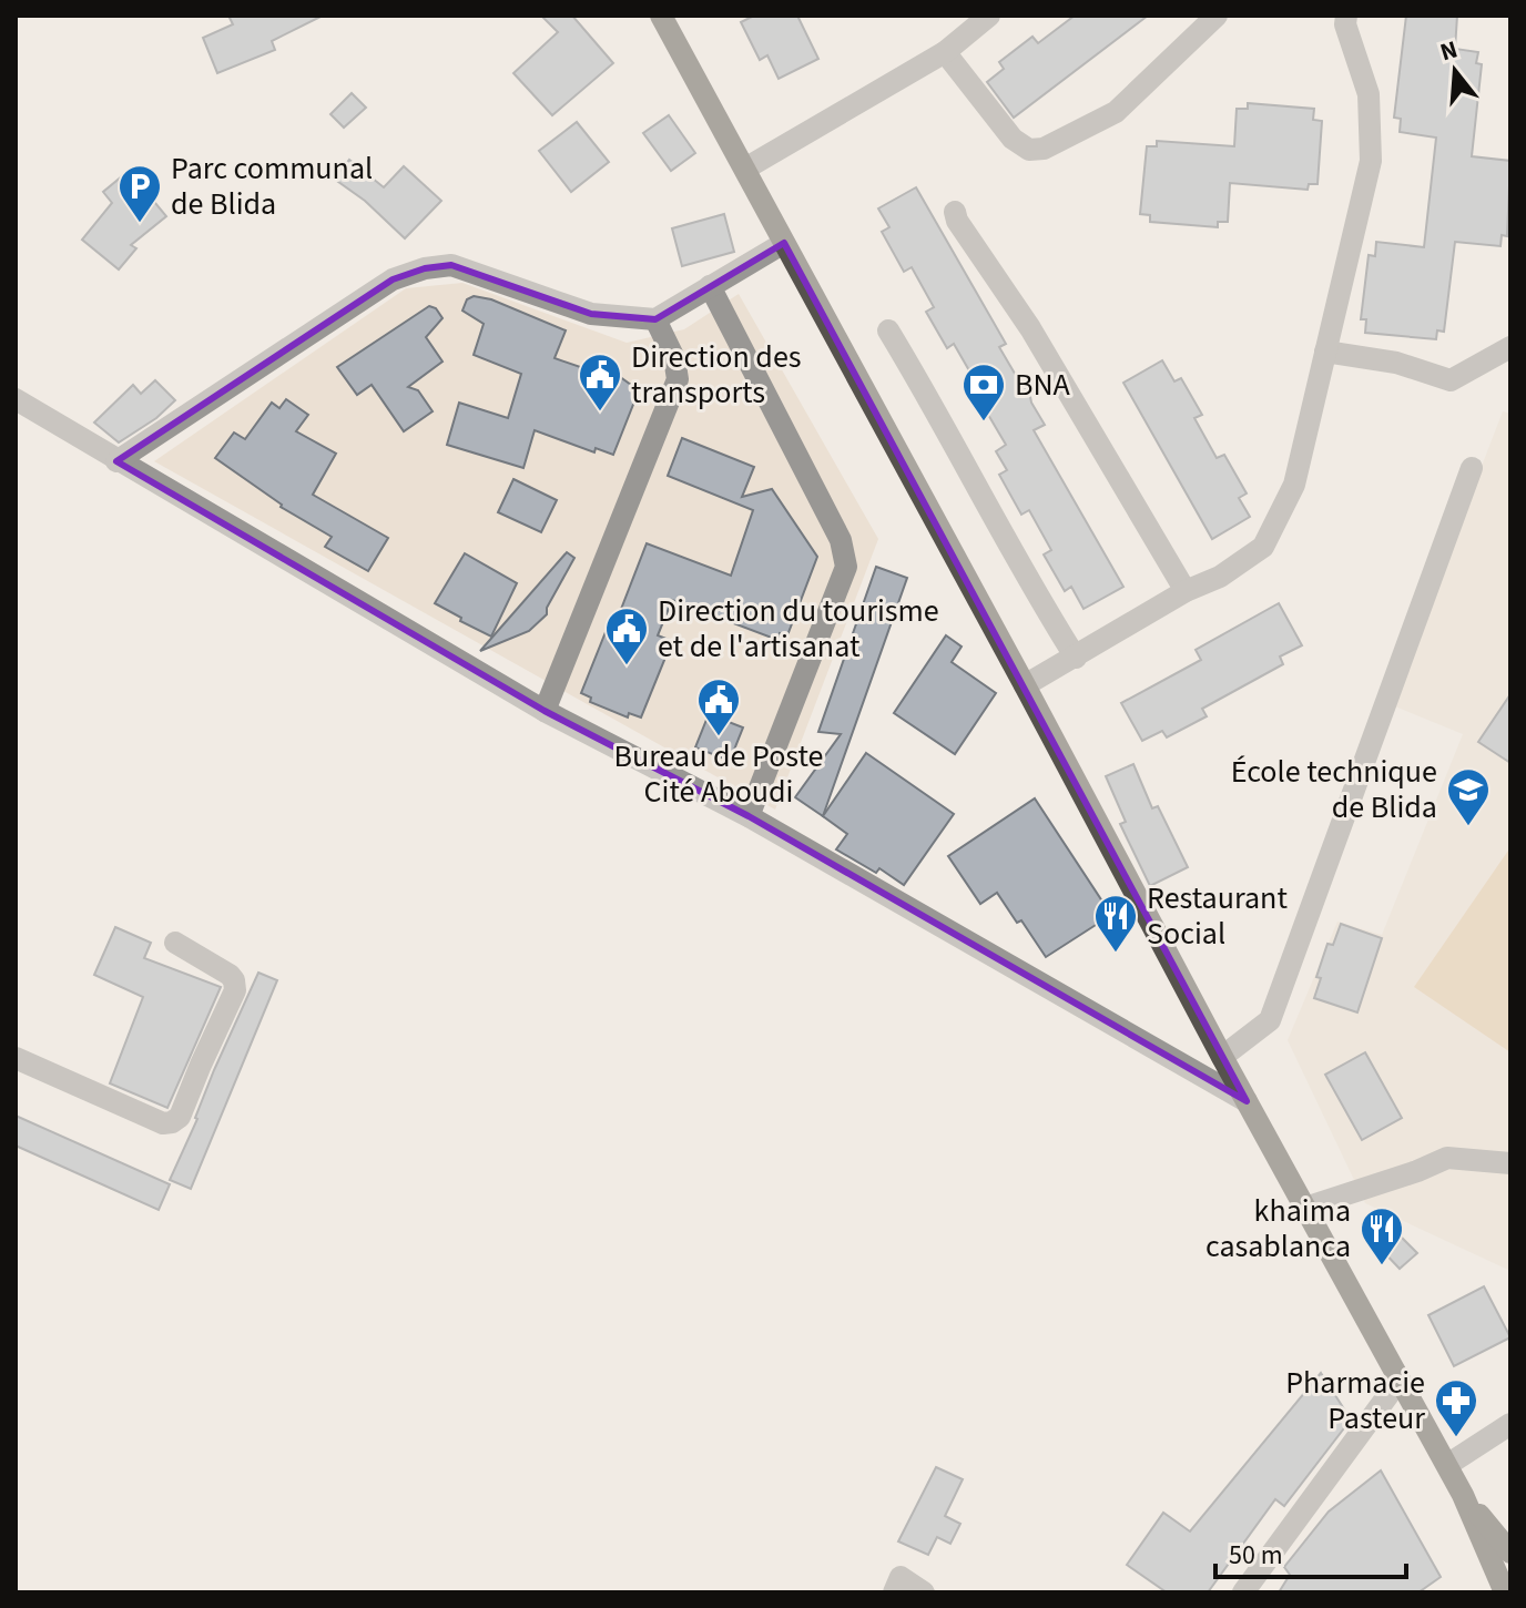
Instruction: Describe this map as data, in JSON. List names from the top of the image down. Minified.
{"places":{"parking":["Parc communal de Blida"],"public building":["Direction des transports","Direction du tourisme et de l'artisanat","Bureau de Poste Cité Aboudi"],"bank":["BNA"],"school or university":["École technique de Blida"],"restaurant":["Restaurant Social","khaima casablanca"],"pharmacy":["Pharmacie Pasteur"]},"scale_bar":"50 m","north":"top"}
